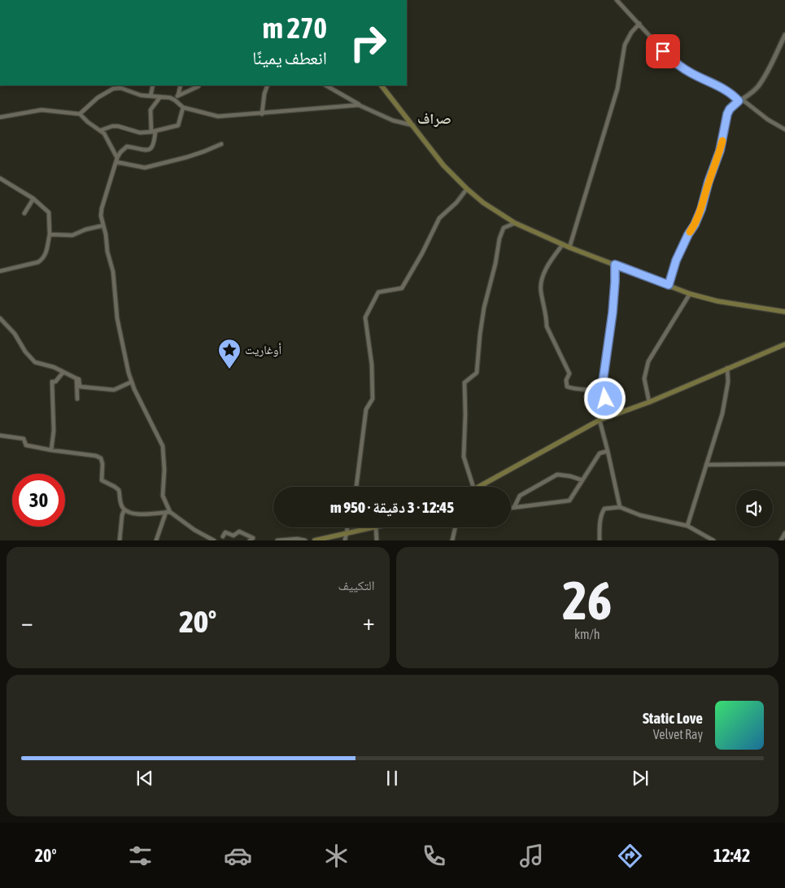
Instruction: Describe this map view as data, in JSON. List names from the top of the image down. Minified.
{"districts":["صراف"],"places":{"place":["أوغاريت"]},"page":{"turn":["270 m","انعطف يمينًا"],"limit":"30","trip":"12:45 · 3 دقيقة · 950 m","tile":[["26","km/h"],"التكييف"],"heat":["−","20°","+"],"song":["Static Love","Velvet Ray"],"tabs":["12:42","20°"]}}
